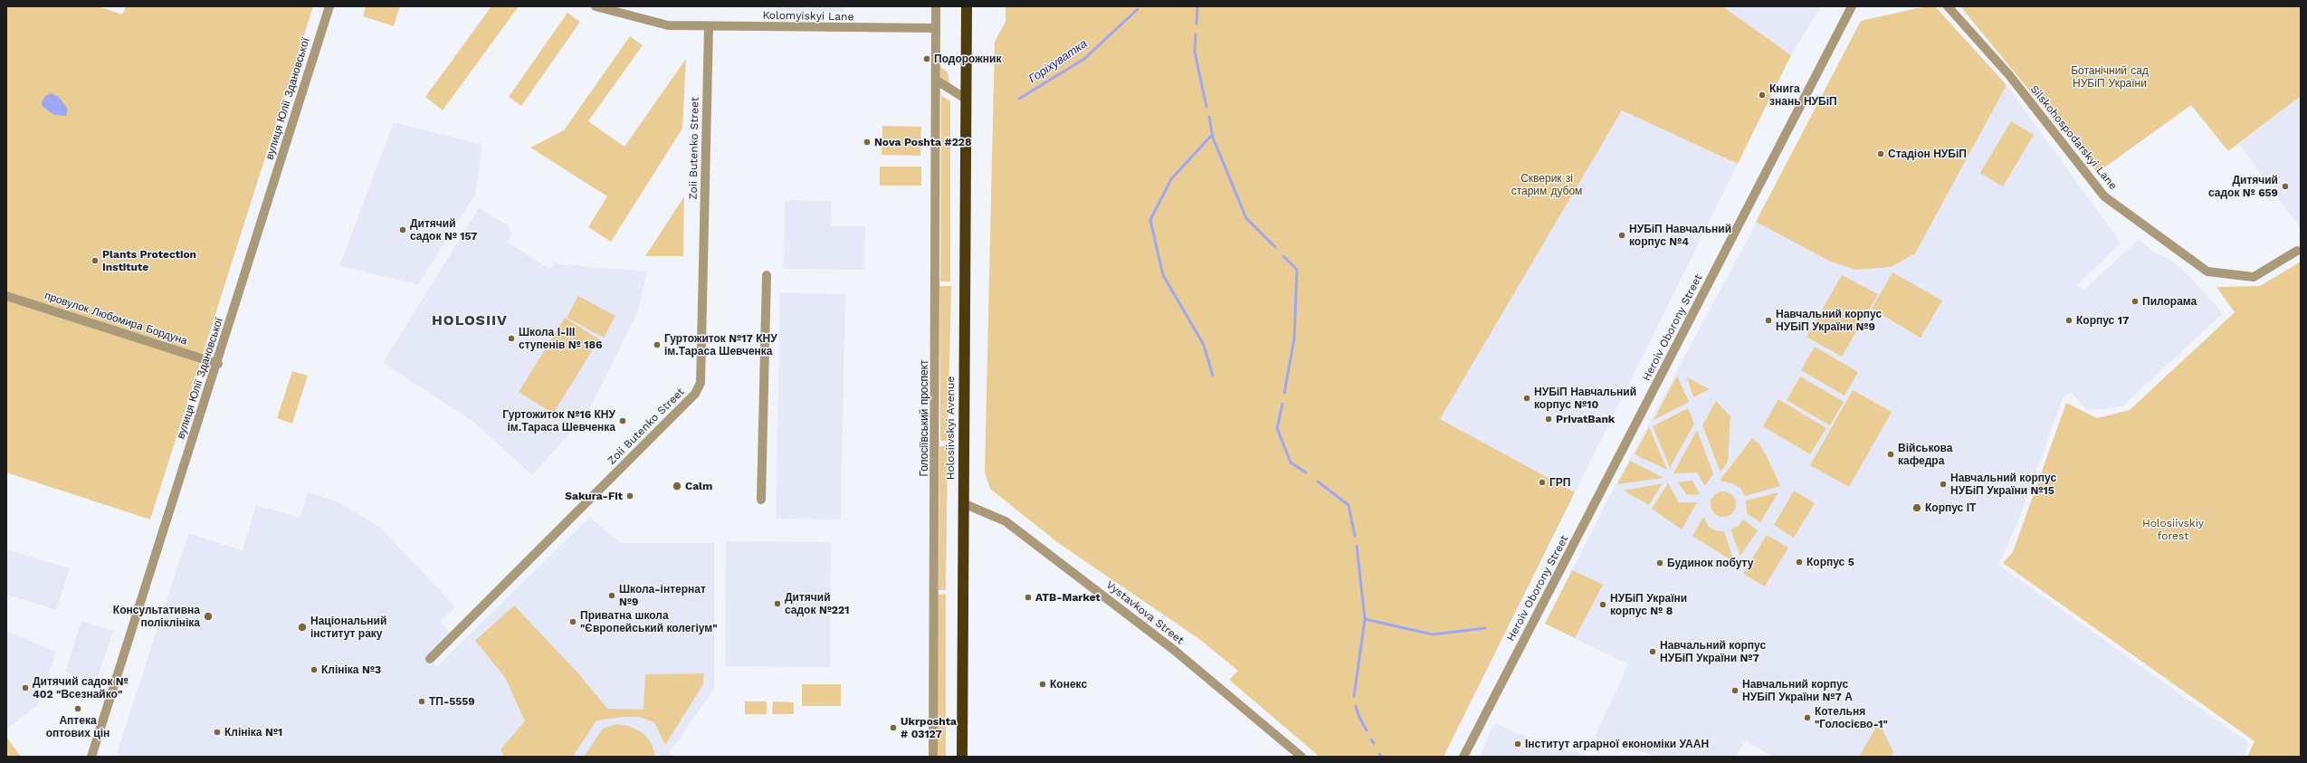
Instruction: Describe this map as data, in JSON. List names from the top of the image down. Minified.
{"streets":{"highway":["Holosiivskyi Avenue"],"street":["Kolomyiskyi Lane","вулиця Юлії Здановської","Silskohospodarskyi Lane","Zoii Butenko Street","провулок Любомира Бордуна","Heroiv Oborony Street","Голосіївський проспект","Vystavkova Street"]},"crossings":[["Kolomyiskyi Lane","Zoii Butenko Street"],["вулиця Юлії Здановської","провулок Любомира Бордуна"],["Holosiivskyi Avenue","Vystavkova Street"]],"districts":["HOLOSIIV"],"water":["Горіхуватка"],"parks":["Ботанічний сад НУБіП України","Скверик зі старим дубом","Holosiivskiy forest"],"places":["Подорожник","Книга знань НУБіП","Nova Poshta #228","Стадіон НУБіП","Дитячий садок № 659","Дитячий садок № 157","НУБіП Навчальний корпус №4","Plants Protection Institute","Пилорама","Навчальний корпус НУБіП України №9","Корпус 17","Школа І-ІІІ ступенів № 186","Гуртожиток №17 КНУ ім.Тараса Шевченка","НУБіП Навчальний корпус №10","PrivatBank","Гуртожиток №16 КНУ ім.Тараса Шевченка","Військова кафедра","ГРП","Навчальний корпус НУБіП України №15","Calm","Sakura-Fit","Корпус ІТ","Корпус 5","Будинок побуту","Школа-інтернат №9","ATB-Market","Дитячий садок №221","НУБіП України корпус № 8","Консультативна поліклініка","Приватна школа \"Європейський колегіум\"","Національний інститут раку","Навчальний корпус НУБіП України №7","Клініка №3","Конекс","Дитячий садок № 402 \"Всезнайко\"","Навчальний корпус НУБіП України №7 А","ТП-5559","Аптека оптових цін","Котельня \"Голосієво-1\"","Ukrposhta # 03127","Клініка №1","Інститут аграрної економіки УААН"]}
